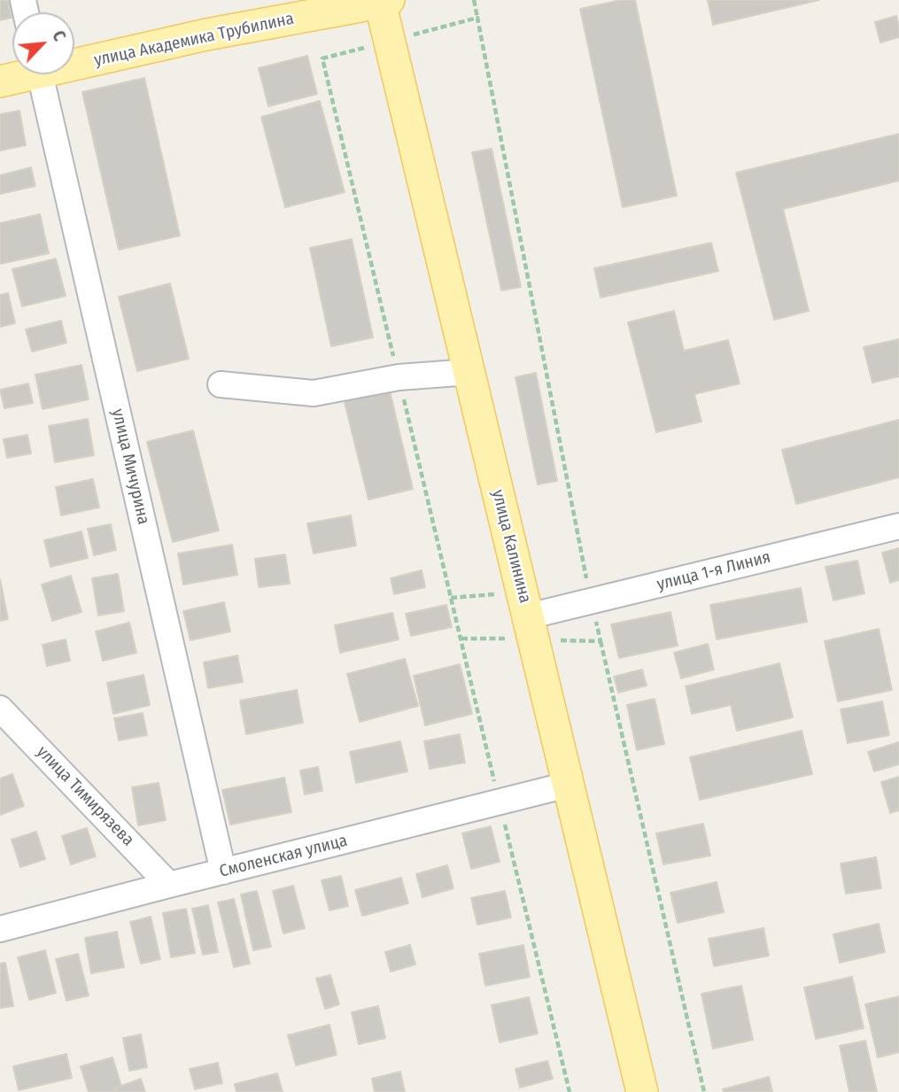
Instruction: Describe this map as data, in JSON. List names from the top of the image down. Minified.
{"streets":{"main road":["улица Академика Трубилина","улица Калинина"],"street":["улица Мичурина","улица 1-я Линия","улица Тимирязева","Смоленская улица"]},"crossings":[["улица Академика Трубилина","улица Калинина"],["улица Мичурина","Смоленская улица"],["улица Калинина","улица 1-я Линия"],["улица Калинина","Смоленская улица"],["улица Тимирязева","Смоленская улица"]],"north":"top right"}
